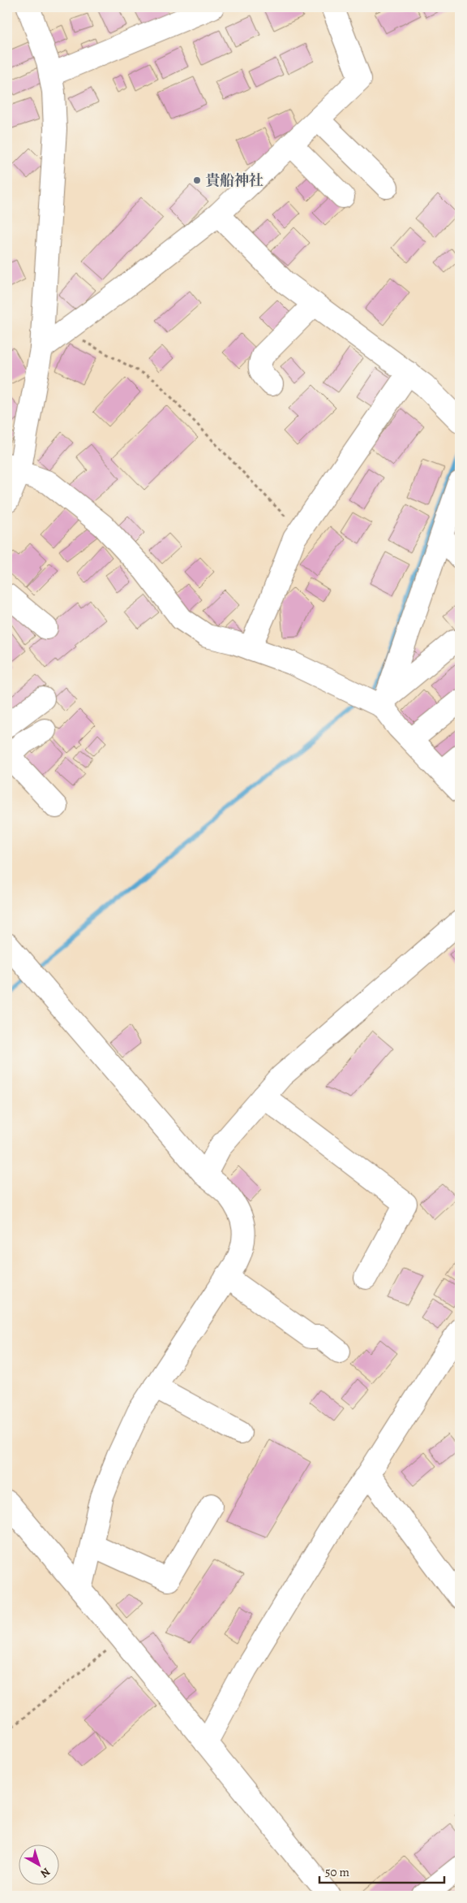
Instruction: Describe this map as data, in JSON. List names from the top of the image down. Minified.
{"places":["貴船神社"],"scale_bar":"50 m","north":"bottom right"}
